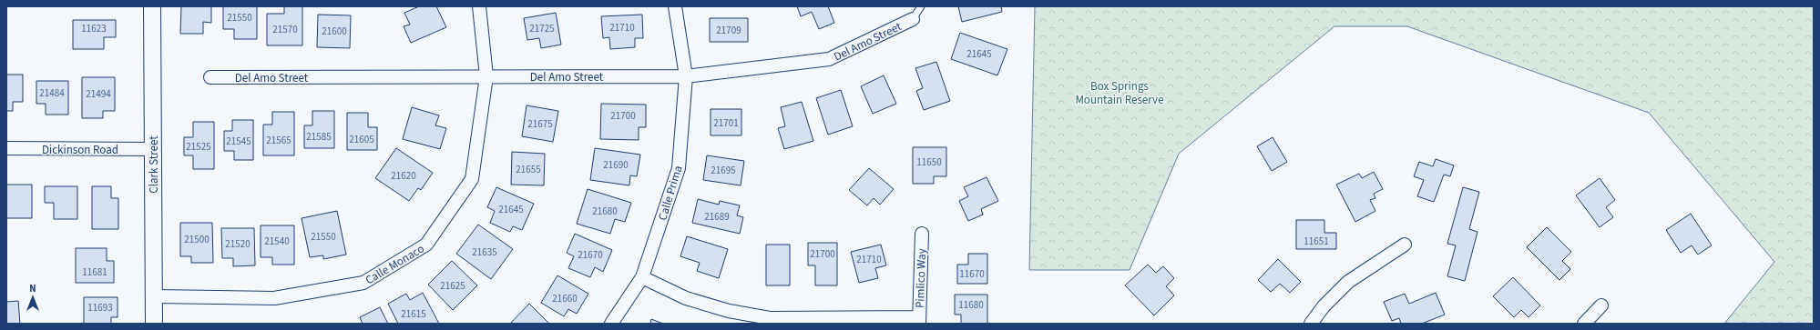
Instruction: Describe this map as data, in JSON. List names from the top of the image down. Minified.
{"streets":{"street":["Del Amo Street","Dickinson Road","Clark Street","Calle Prima","Calle Monaco","Pimlico Way"]},"crossings":[["Del Amo Street","Calle Prima"],["Del Amo Street","Calle Monaco"],["Dickinson Road","Clark Street"],["Clark Street","Calle Monaco"]],"parks":["Box Springs Mountain Reserve"],"house_numbers":["21550","21710","11623","21725","21570","21709","21600","21645","21484","21494","21700","21701","21675","21585","21605","21565","21545","21525","11650","21690","21655","21695","21620","21645","21680","21689","21550","21500","21540","11651","21520","21635","21700","21670","21710","11681","11670","21625","21660","11680","11693","21615"],"north":"top"}
